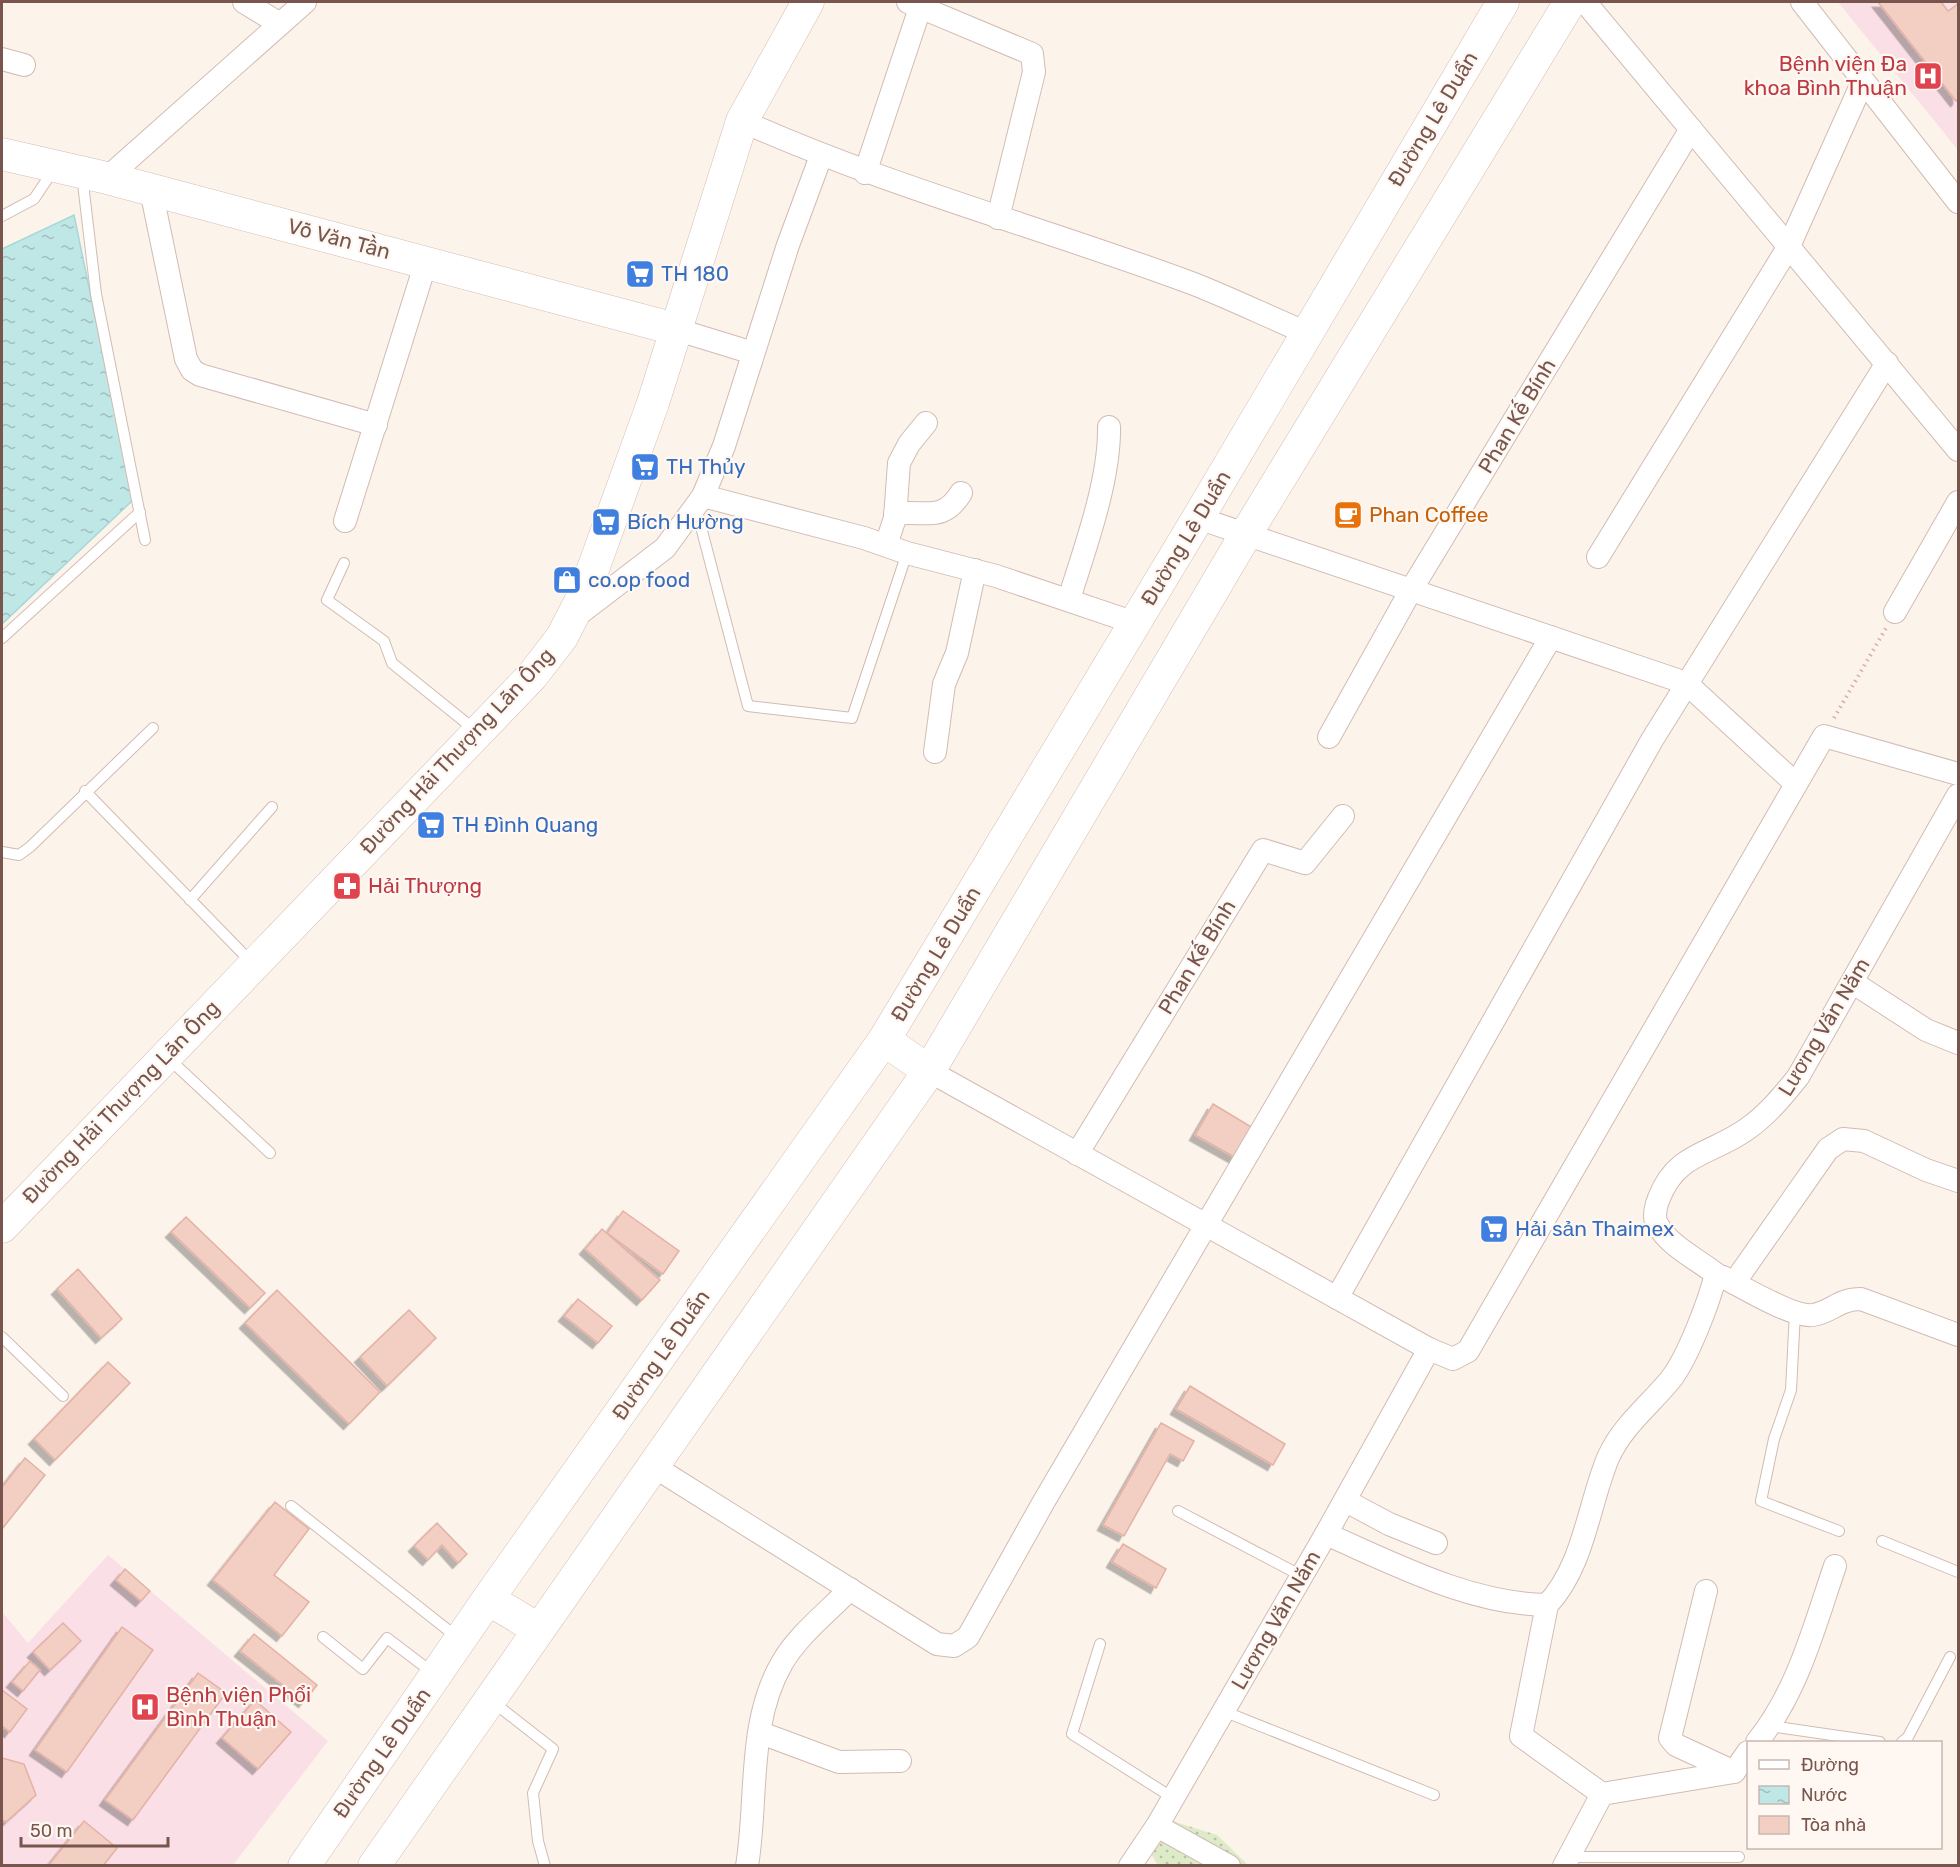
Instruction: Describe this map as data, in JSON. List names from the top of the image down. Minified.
{"streets":{"main road":["Đường Lê Duẩn","Võ Văn Tần","Đường Hải Thượng Lãn Ông"],"street":["Phan Kế Bính","Lương Văn Năm"]},"crossings":[["Võ Văn Tần","Đường Hải Thượng Lãn Ông"]],"places":{"hospital":["Bệnh viện Đa khoa Bình Thuận","Bệnh viện Phổi Bình Thuận"],"supermarket":["TH 180","TH Thủy","Bích Hường","TH Đình Quang","Hải sản Thaimex"],"cafe":["Phan Coffee"],"shop":["co.op food"],"pharmacy":["Hải Thượng"]},"legend":["Đường","Nước","Tòa nhà"],"scale_bar":"50 m"}
